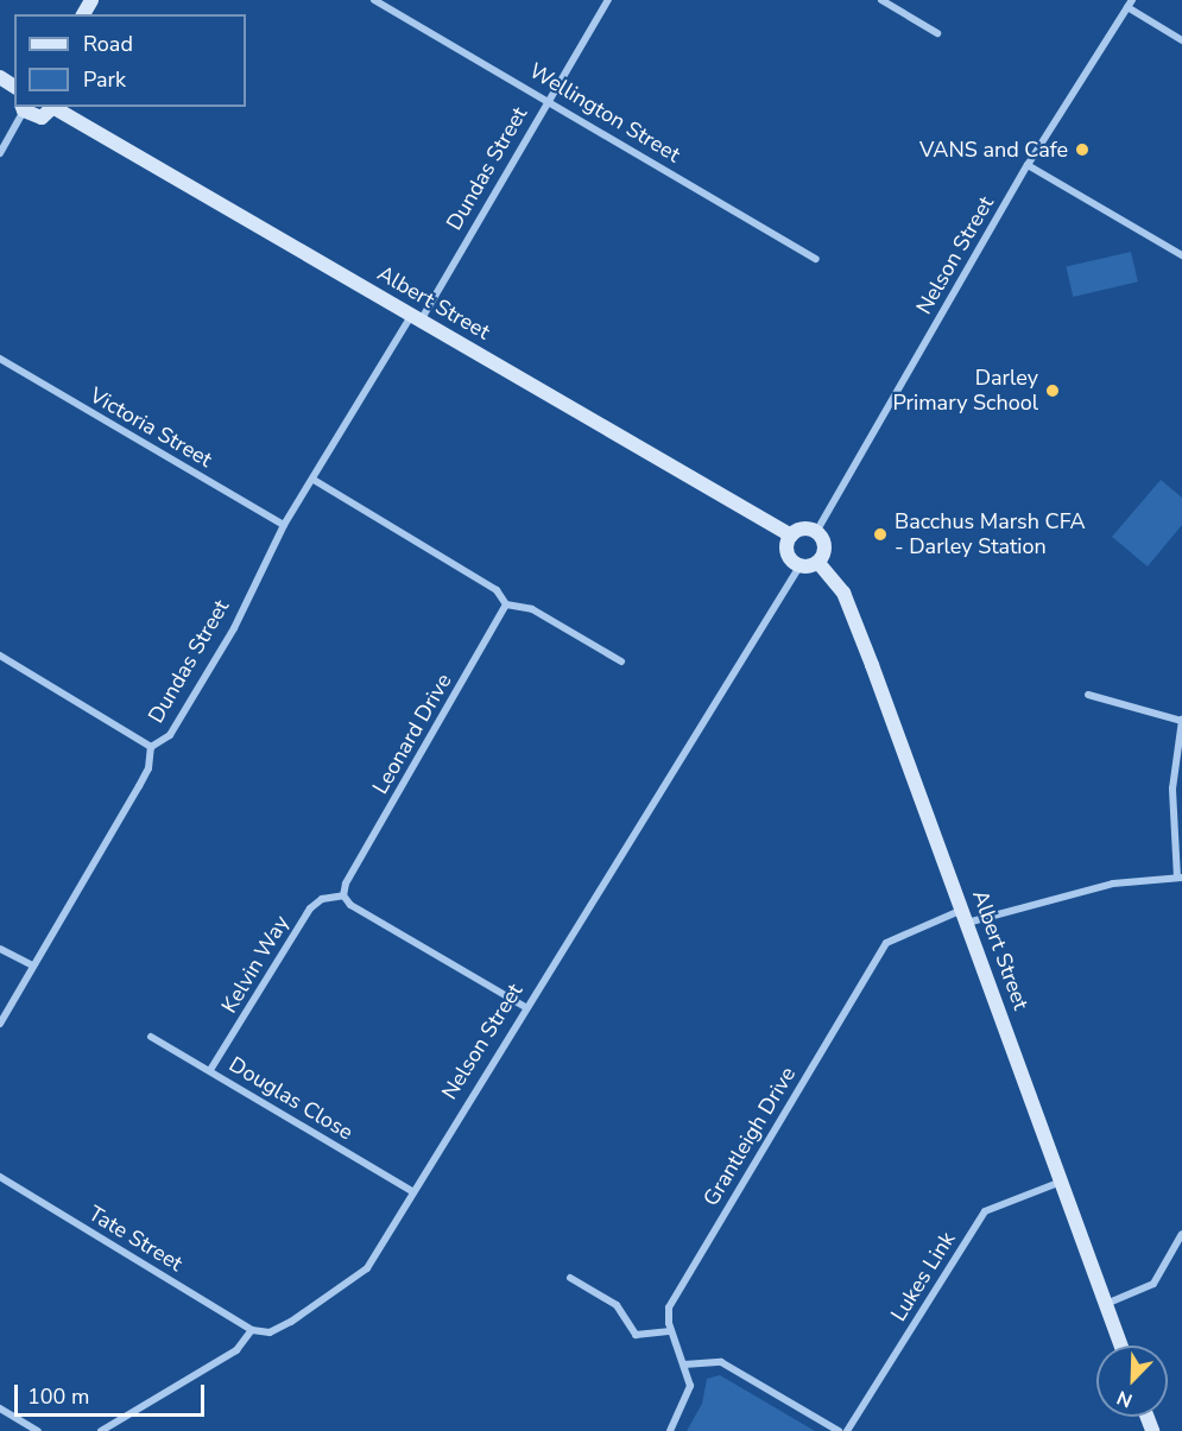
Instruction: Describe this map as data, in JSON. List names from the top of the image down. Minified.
{"streets":{"street":["Wellington Street","Dundas Street","Nelson Street","Albert Street","Victoria Street","Leonard Drive","Kelvin Way","Douglas Close","Grantleigh Drive","Tate Street","Lukes Link"]},"crossings":[["Wellington Street","Dundas Street"],["Dundas Street","Albert Street"],["Dundas Street","Victoria Street"],["Nelson Street","Albert Street"],["Nelson Street","Douglas Close"],["Nelson Street","Tate Street"],["Albert Street","Grantleigh Drive"],["Albert Street","Lukes Link"],["Leonard Drive","Kelvin Way"],["Kelvin Way","Douglas Close"]],"places":["VANS and Cafe","Darley Primary School","Bacchus Marsh CFA - Darley Station"],"legend":["Road","Park"],"scale_bar":"100 m","north":"bottom left"}
